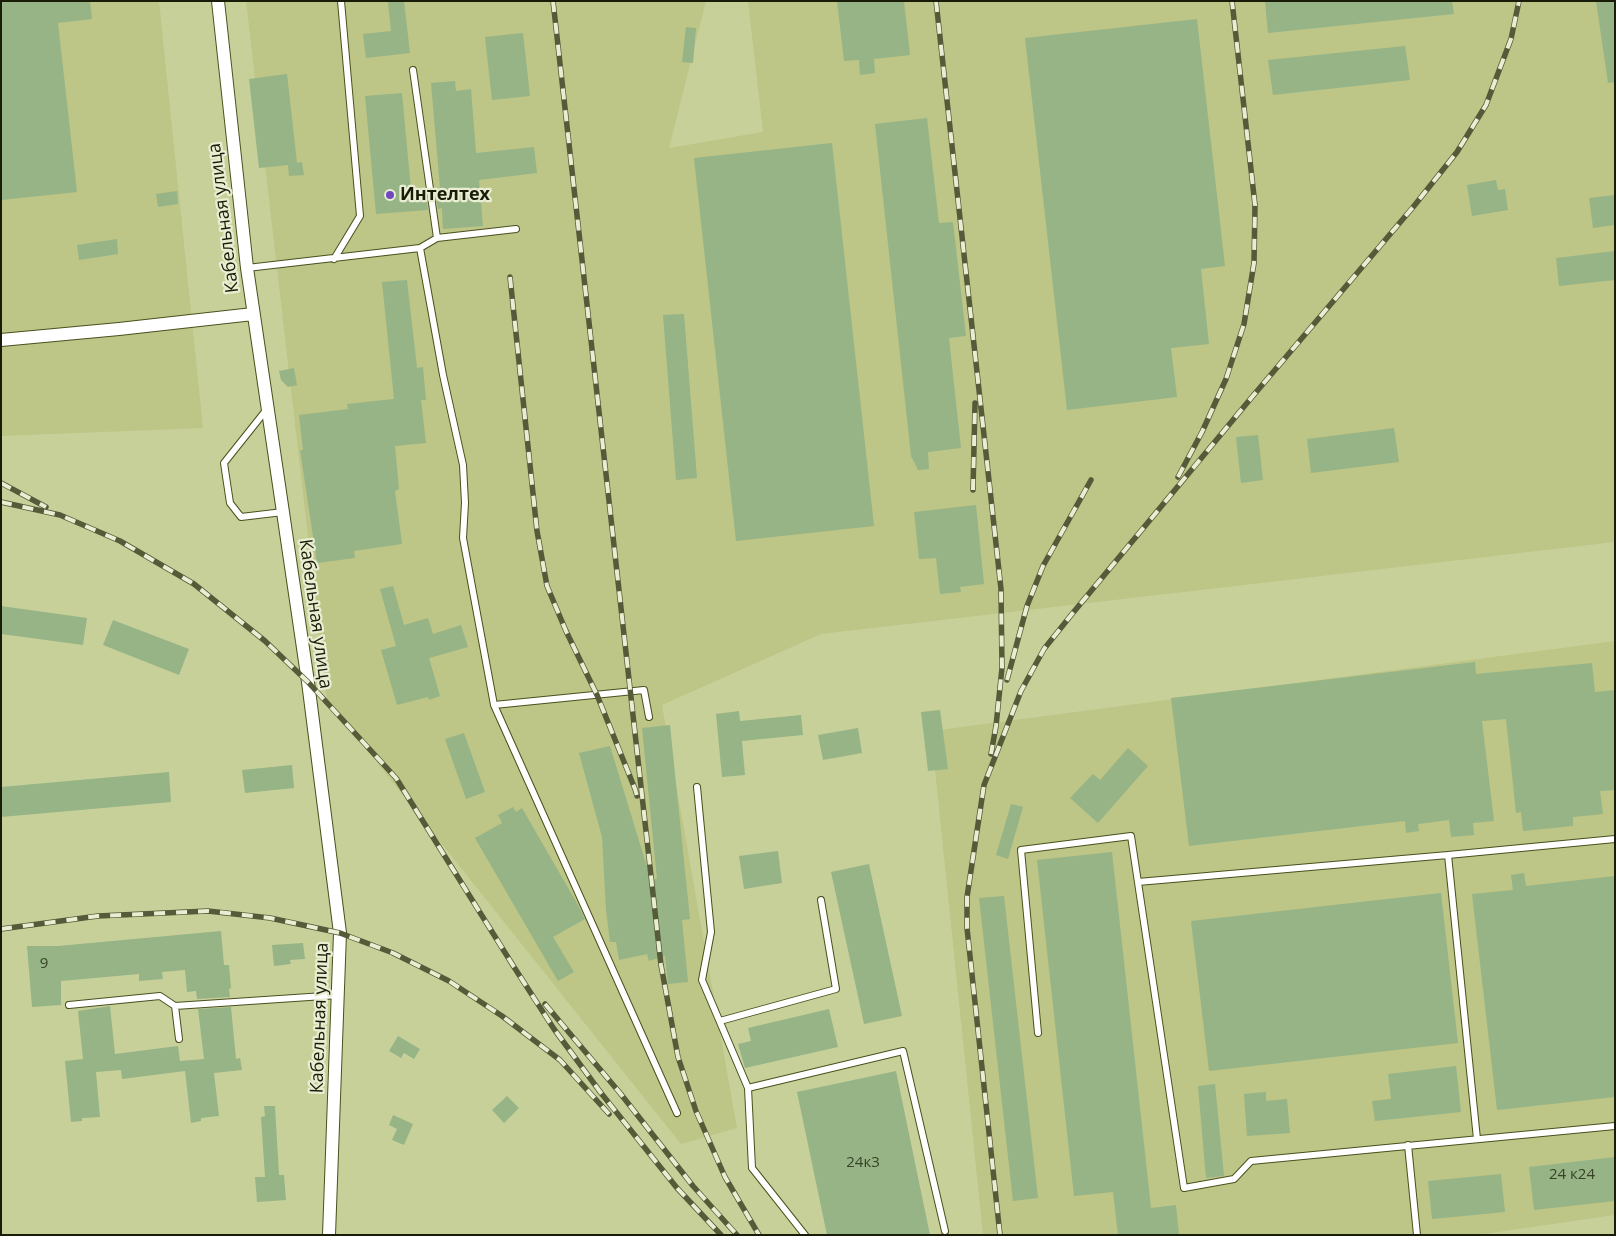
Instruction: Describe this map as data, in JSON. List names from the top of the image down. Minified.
{"streets":{"street":["Кабельная улица"]},"places":["Интелтех"],"house_numbers":["9","24к3","24 к24"]}
